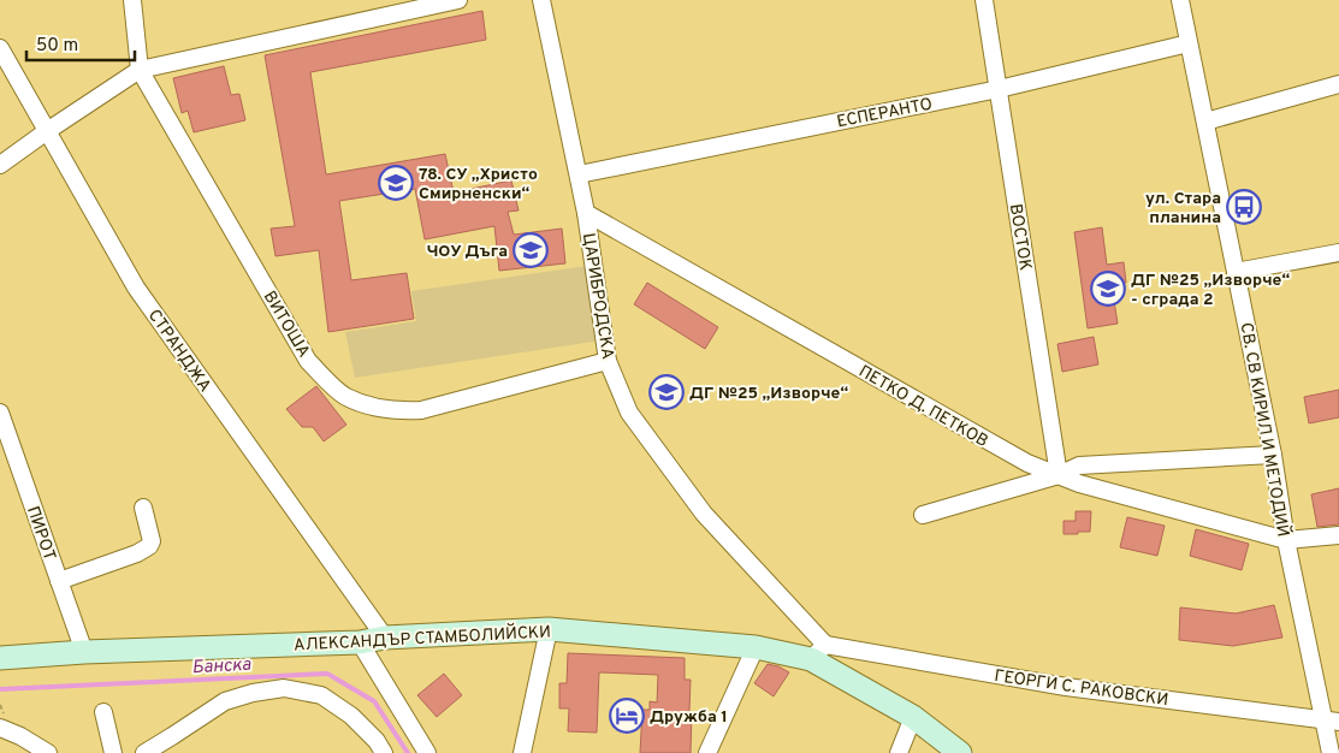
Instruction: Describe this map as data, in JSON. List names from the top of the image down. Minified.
{"streets":{"street":["ЕСПЕРАНТО","ВОСТОК","ЦАРИБРОДСКА","ВИТОША","СТРАНДЖА","ПЕТКО Д. ПЕТКОВ","СВ. СВ КИРИЛ И МЕТОДИЙ","ПИРОТ","АЛЕКСАНДЪР СТАМБОЛИЙСКИ","ГЕОРГИ С. РАКОВСКИ"]},"crossings":[["ЕСПЕРАНТО","ВОСТОК"],["ЕСПЕРАНТО","ЦАРИБРОДСКА"],["ЕСПЕРАНТО","СВ. СВ КИРИЛ И МЕТОДИЙ"],["ВОСТОК","ПЕТКО Д. ПЕТКОВ"],["ЦАРИБРОДСКА","ВИТОША"],["ЦАРИБРОДСКА","ПЕТКО Д. ПЕТКОВ"],["ЦАРИБРОДСКА","АЛЕКСАНДЪР СТАМБОЛИЙСКИ"],["ЦАРИБРОДСКА","ГЕОРГИ С. РАКОВСКИ"],["СТРАНДЖА","АЛЕКСАНДЪР СТАМБОЛИЙСКИ"],["ПЕТКО Д. ПЕТКОВ","СВ. СВ КИРИЛ И МЕТОДИЙ"],["СВ. СВ КИРИЛ И МЕТОДИЙ","ГЕОРГИ С. РАКОВСКИ"],["ПИРОТ","АЛЕКСАНДЪР СТАМБОЛИЙСКИ"],["АЛЕКСАНДЪР СТАМБОЛИЙСКИ","ГЕОРГИ С. РАКОВСКИ"]],"water":["Банска"],"places":{"school or university":["78. СУ „Христо Смирненски“","ЧОУ Дъга","ДГ №25 „Изворче“ - сграда 2","ДГ №25 „Изворче“"],"bus stop":["ул. Стара планина"],"hotel":["Дружба 1"]},"scale_bar":"50 m"}
